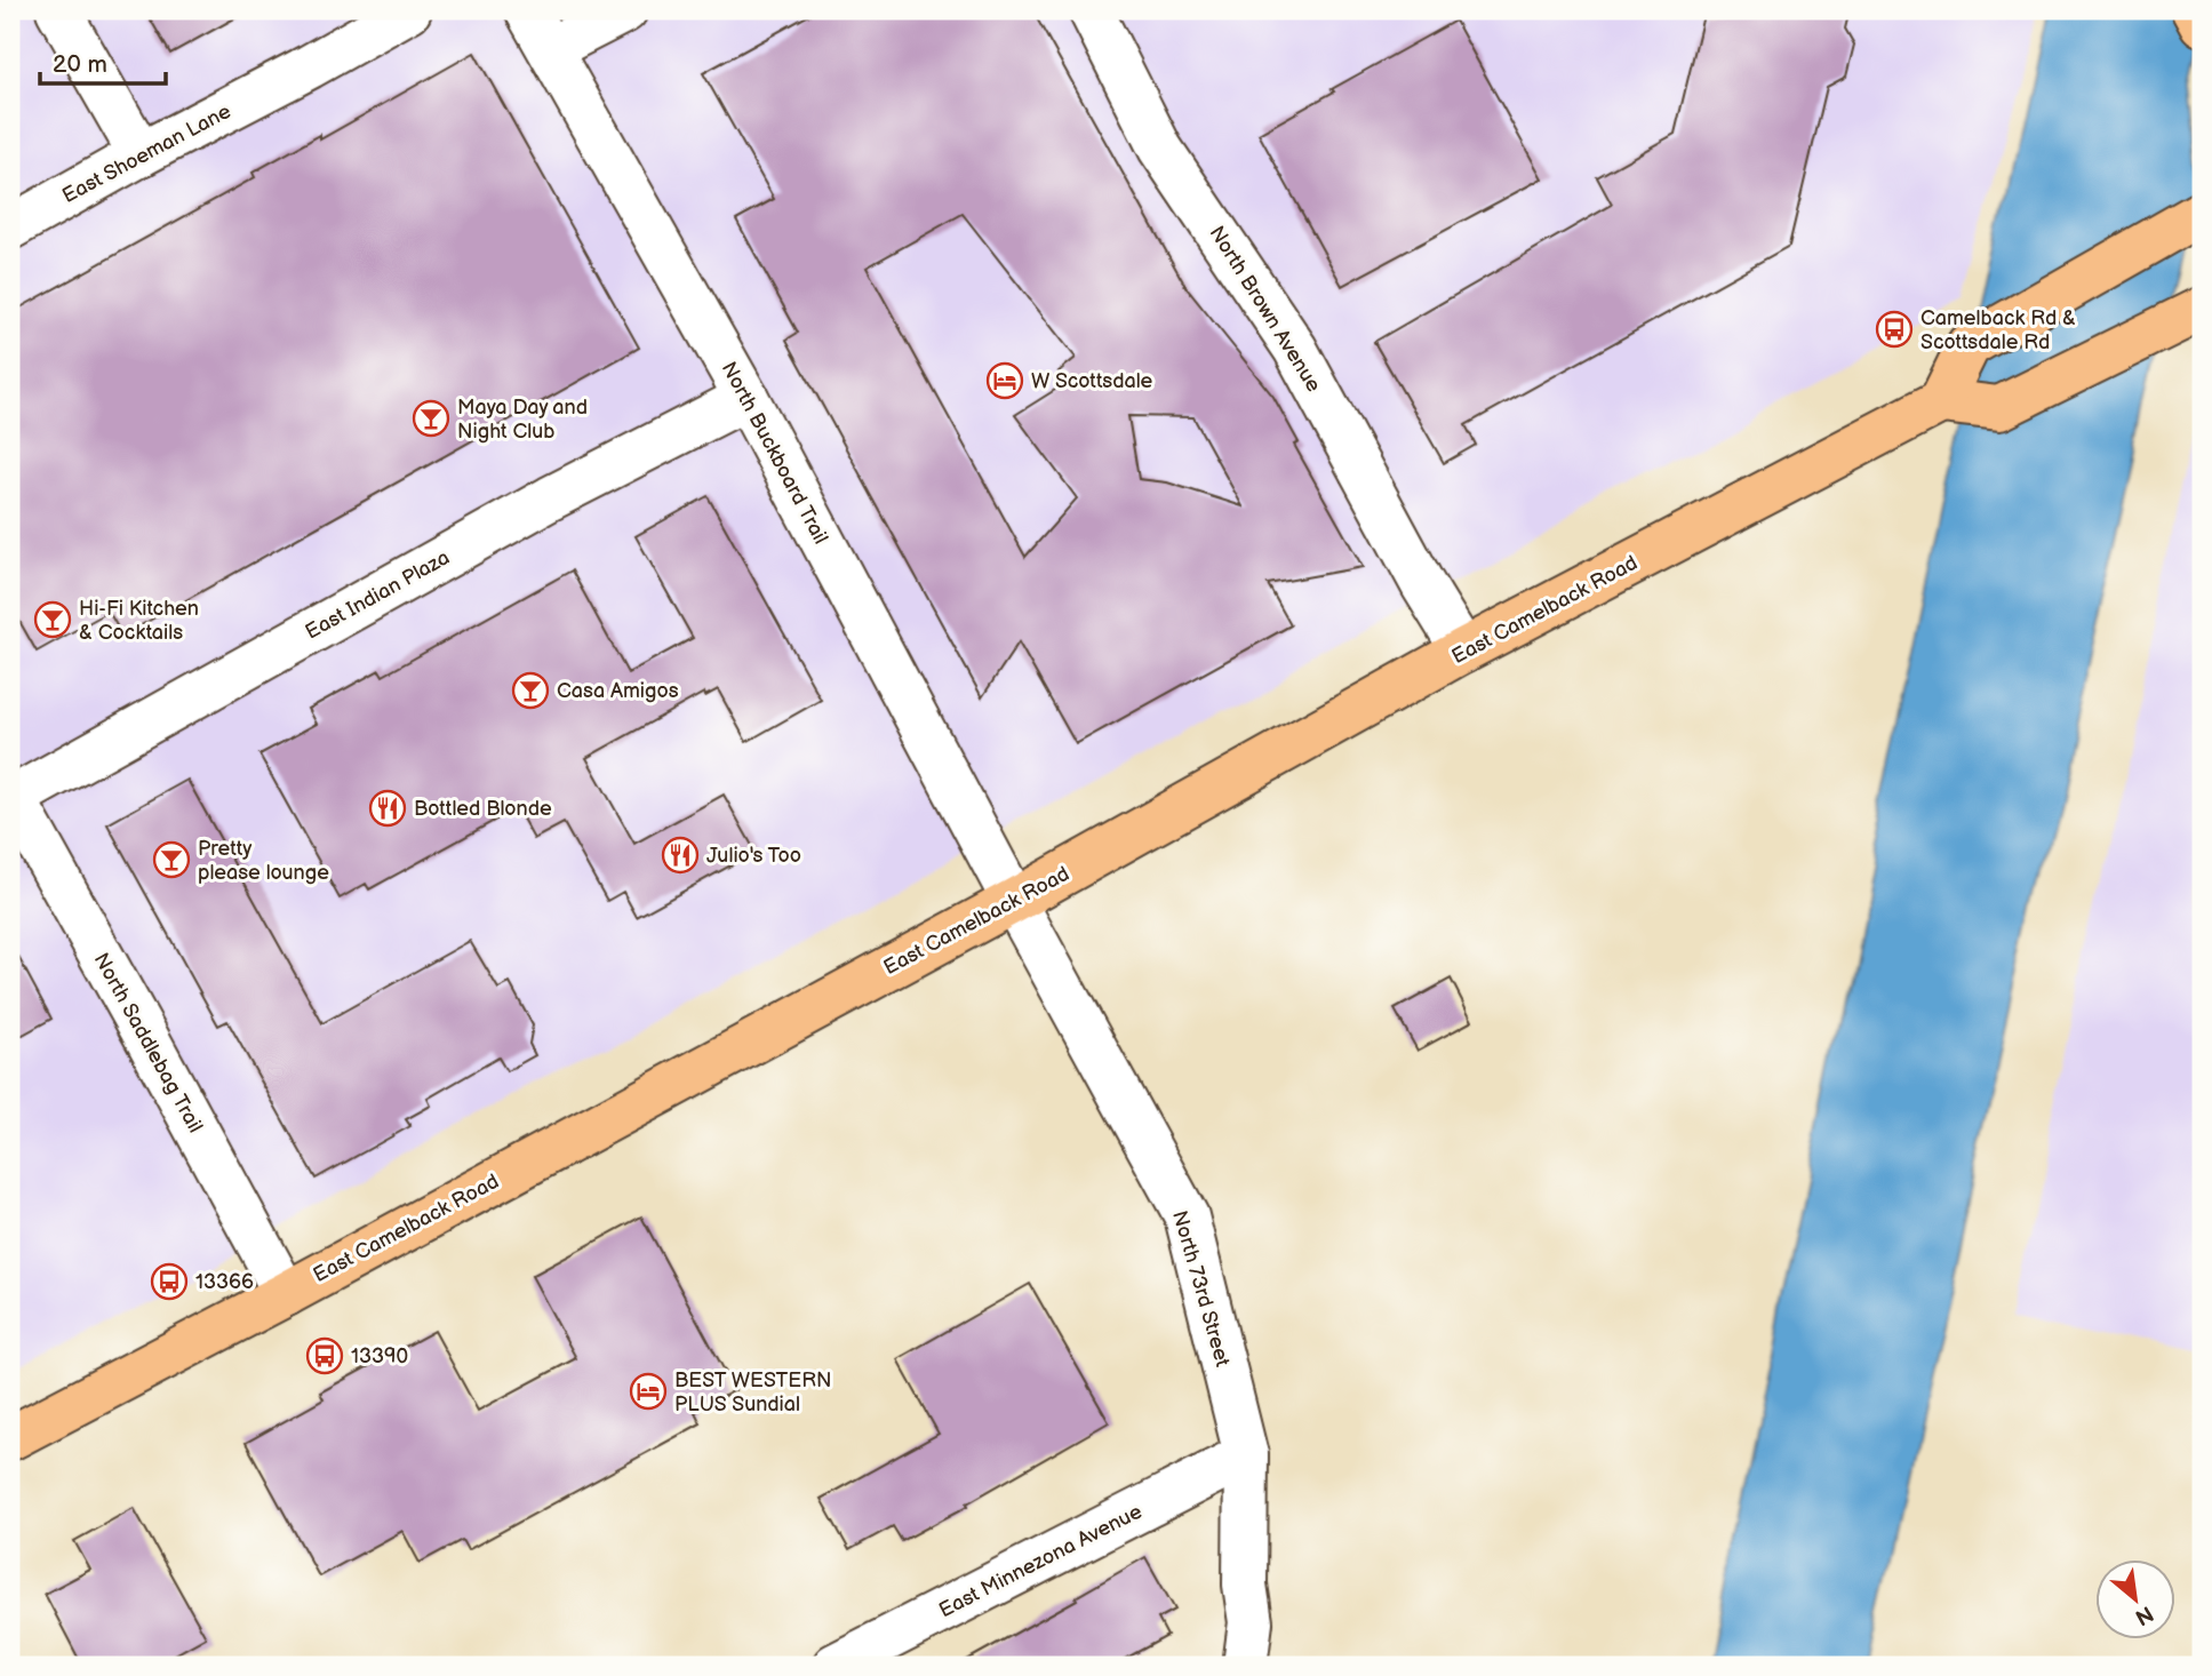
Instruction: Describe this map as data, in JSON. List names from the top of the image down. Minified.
{"streets":{"main road":["East Camelback Road"],"street":["East Shoeman Lane","North Brown Avenue","North Buckboard Trail","East Indian Plaza","North Saddlebag Trail","North 73rd Street","East Minnezona Avenue"]},"crossings":[["North Brown Avenue","East Camelback Road"],["North Buckboard Trail","East Indian Plaza"],["North Buckboard Trail","East Camelback Road"],["North Buckboard Trail","North 73rd Street"],["East Indian Plaza","North Saddlebag Trail"],["East Camelback Road","North Saddlebag Trail"],["East Camelback Road","North 73rd Street"],["North 73rd Street","East Minnezona Avenue"]],"places":{"bus stop":["Camelback Rd & Scottsdale Rd","13366","13390"],"hotel":["W Scottsdale","BEST WESTERN PLUS Sundial"],"bar":["Maya Day and Night Club","Hi-Fi Kitchen & Cocktails","Casa Amigos","Pretty please lounge"],"restaurant":["Bottled Blonde","Julio's Too"]},"scale_bar":"20 m","north":"bottom right"}
